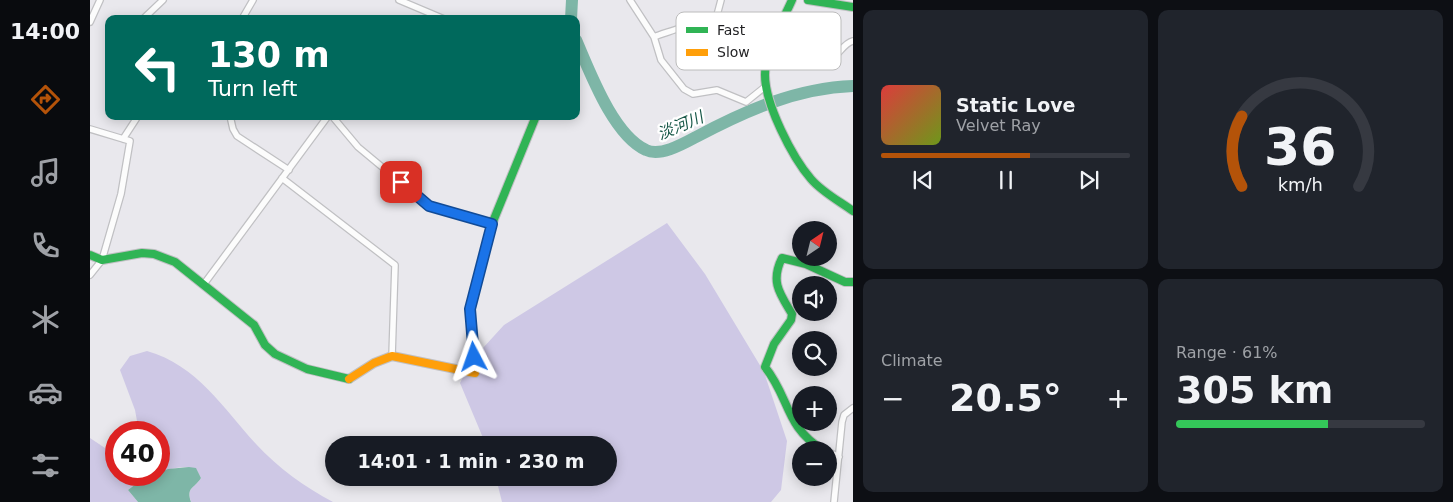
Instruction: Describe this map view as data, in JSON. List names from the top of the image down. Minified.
{"water":["淡河川"],"legend":["Fast","Slow"],"north":"top right","page":{"tabs":"14:00","turn":["130 m","Turn left"],"song":["Static Love","Velvet Ray"],"map_buttons":["+","−"],"tile":["Climate",["Range · 61%","305 km"]],"heat":["−","20.5°","+"],"limit":"40","trip":"14:01 · 1 min · 230 m","gauge":["36","km/h"]}}
